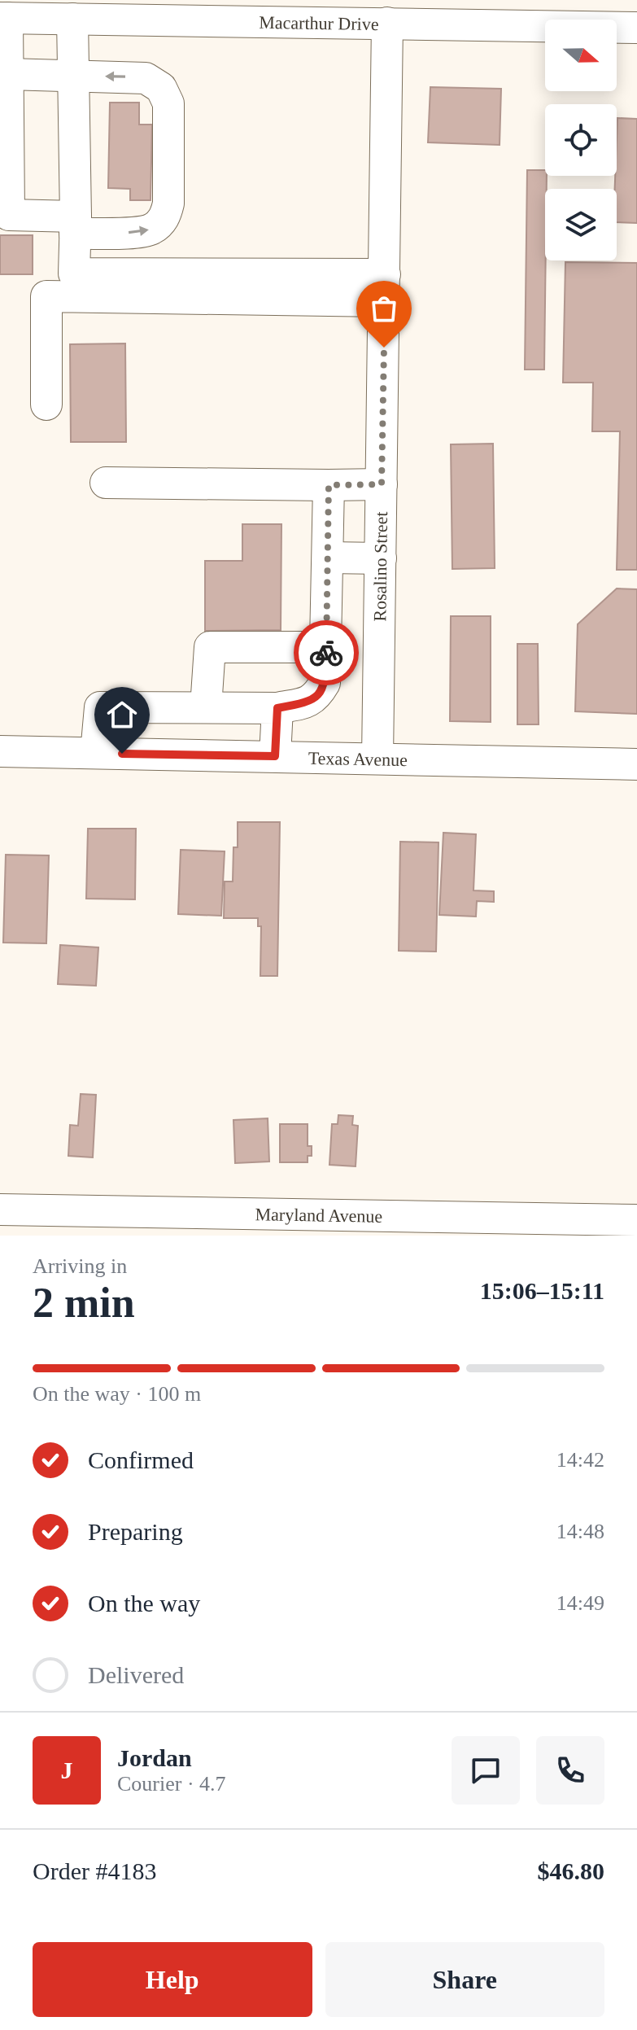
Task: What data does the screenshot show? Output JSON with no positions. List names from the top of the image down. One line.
{"streets":{"street":["Macarthur Drive","Rosalino Street","Texas Avenue","Maryland Avenue"]},"crossings":[["Macarthur Drive","Rosalino Street"],["Rosalino Street","Texas Avenue"]],"north":"right","page":{"heading":["2 min","Arriving in","15:06–15:11"],"panel":["Jordan","Courier · 4.7","Order #4183","$46.80"],"bar":"On the way · 100 m","list":[["Confirmed","14:42"],["Preparing","14:48"],["On the way","14:49"],"Delivered"],"round":"J","buttons":["Help","Share"]}}
